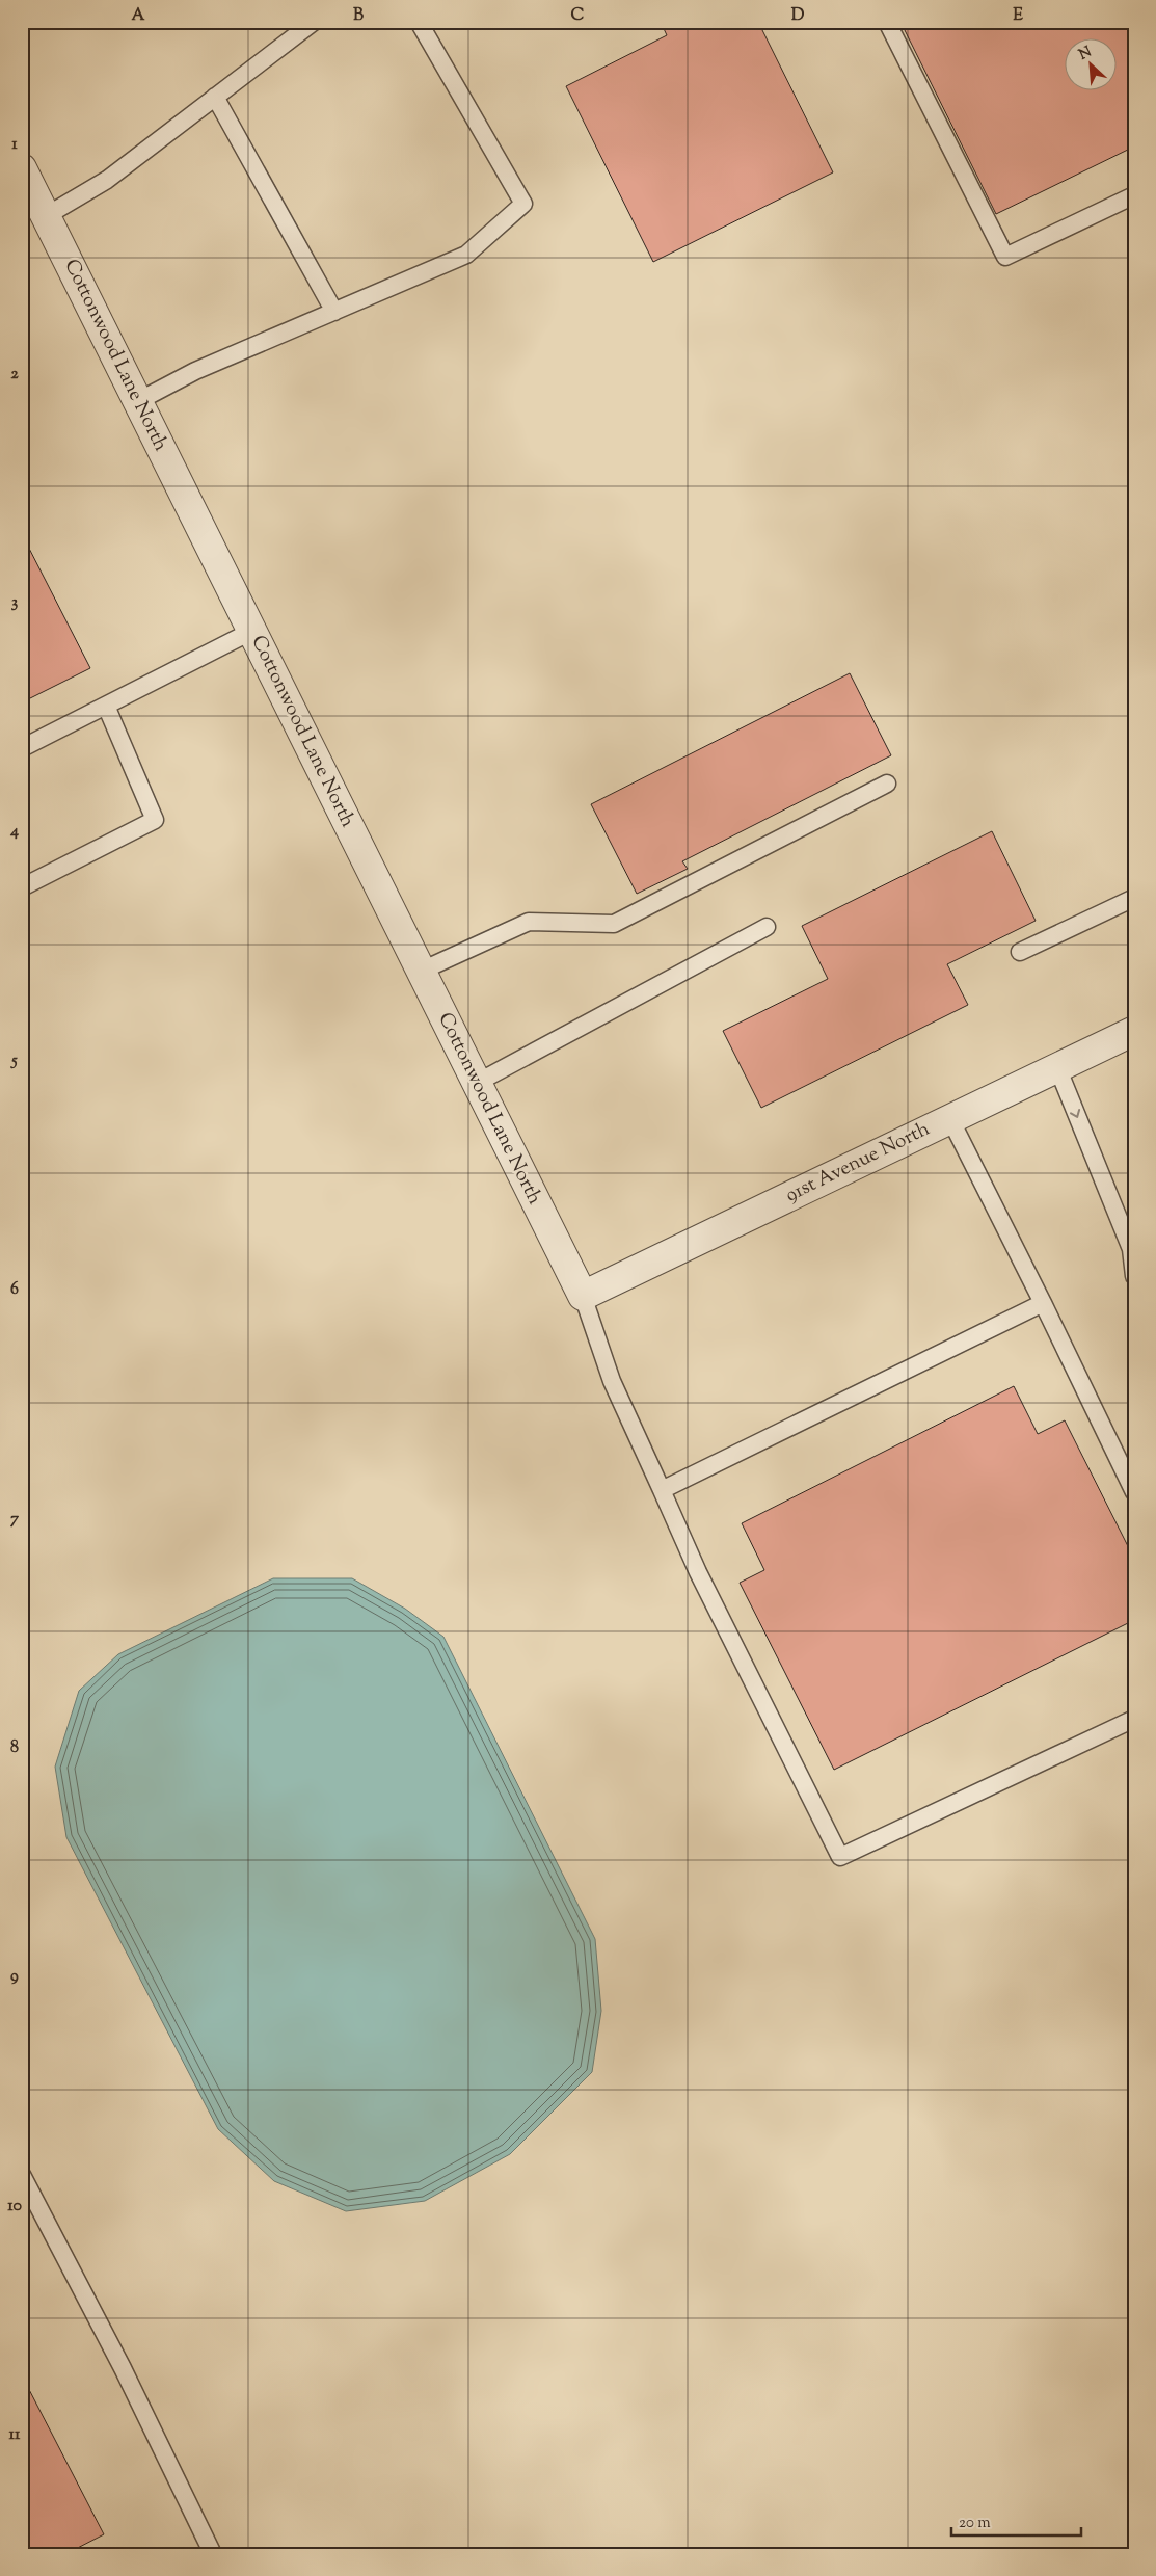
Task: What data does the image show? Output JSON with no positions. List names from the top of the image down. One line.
{"streets":{"street":["Cottonwood Lane North","91st Avenue North"]},"crossings":[["Cottonwood Lane North","91st Avenue North"]],"scale_bar":"20 m","north":"top left","grid":{"columns":["A","B","C","D","E"],"rows":["1","2","3","4","5","6","7","8","9","10","11"]}}
